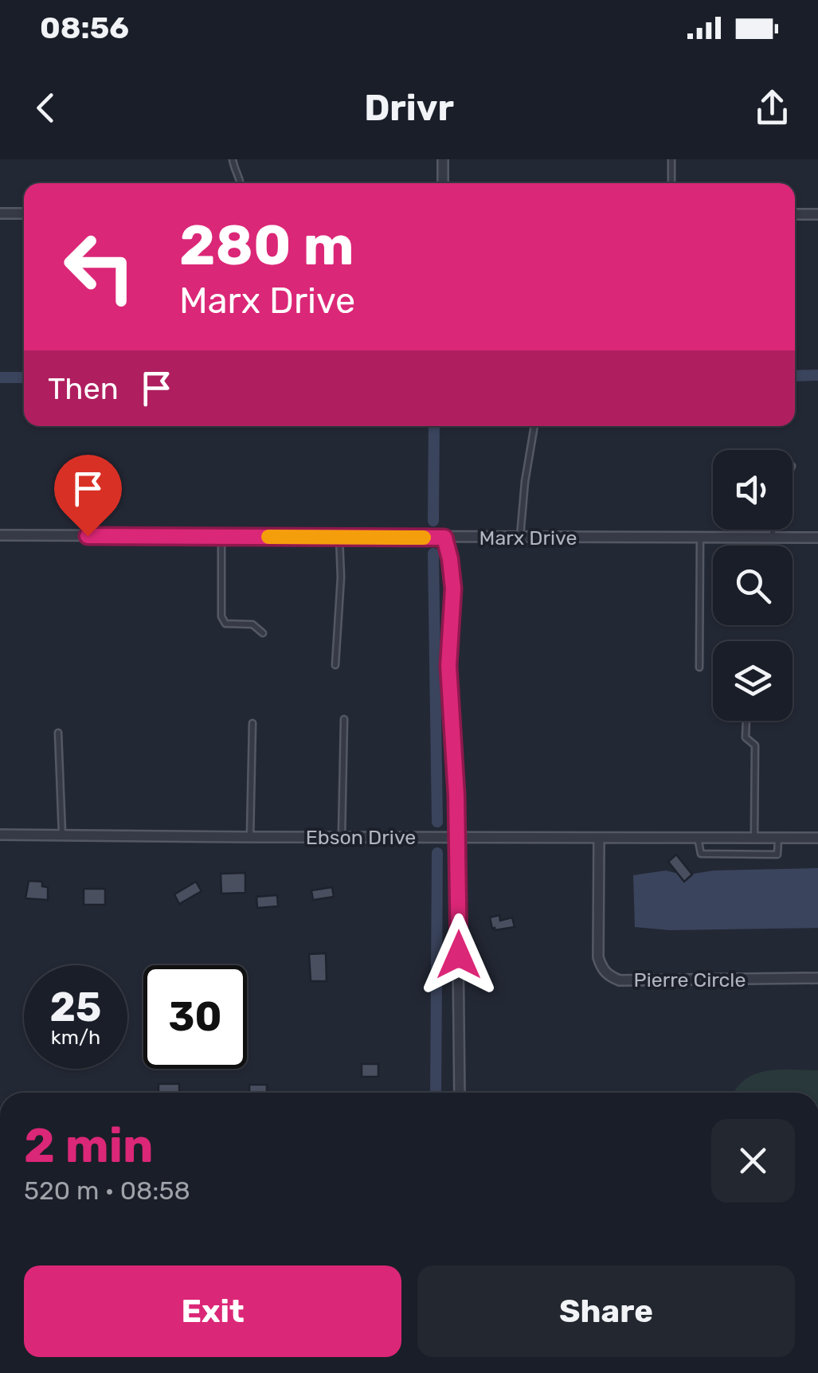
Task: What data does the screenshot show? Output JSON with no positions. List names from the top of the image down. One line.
{"streets":{"street":["Marx Drive","Ebson Drive","Pierre Circle"]},"crossings":[["Ebson Drive","Pierre Circle"]],"page":{"status":"08:56","header":"Drivr","turn":["280 m","Marx Drive"],"then":"Then","speed":"25 km/h","limit":"30","heading":["2 min","520 m · 08:58"],"buttons":["Exit","Share"]}}
